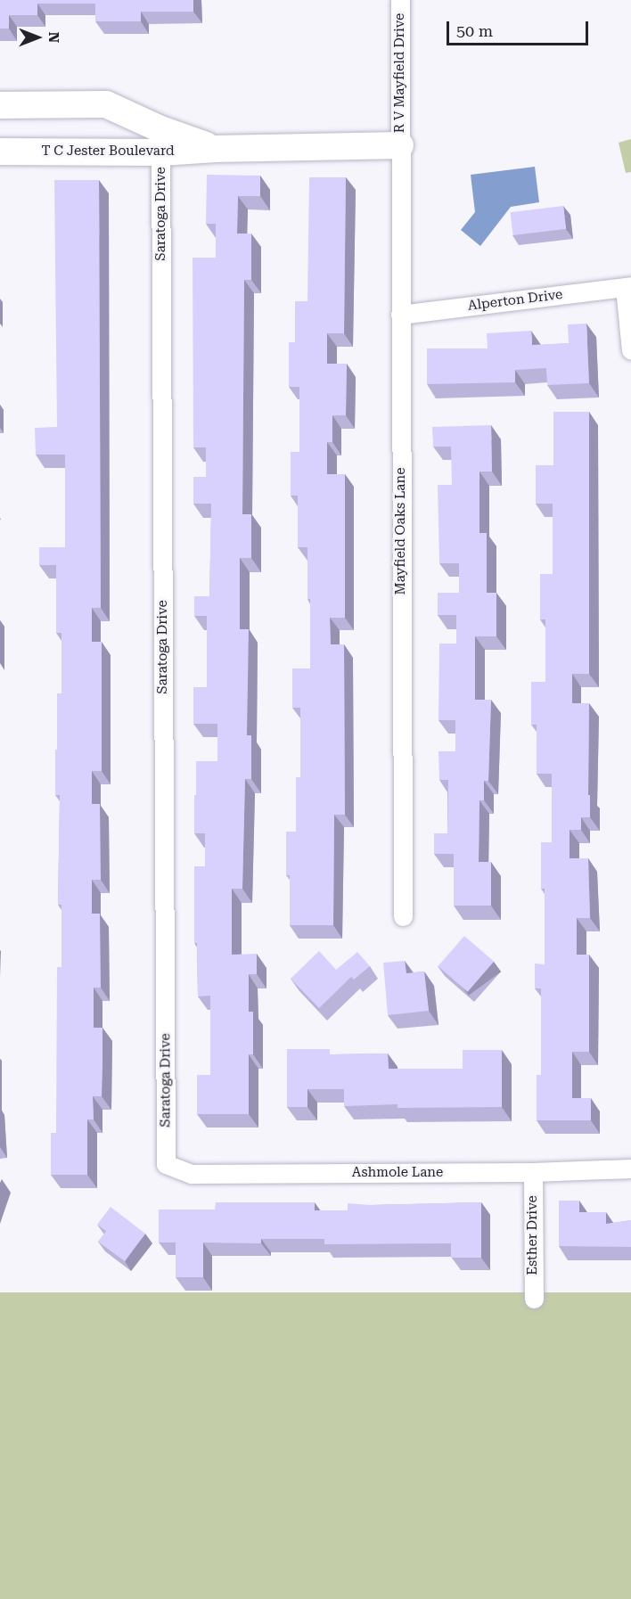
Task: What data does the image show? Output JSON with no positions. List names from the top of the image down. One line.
{"streets":{"street":["R V Mayfield Drive","T C Jester Boulevard","Saratoga Drive","Alperton Drive","Mayfield Oaks Lane","Ashmole Lane","Esther Drive"]},"crossings":[["R V Mayfield Drive","T C Jester Boulevard"],["R V Mayfield Drive","Mayfield Oaks Lane"],["T C Jester Boulevard","Saratoga Drive"],["T C Jester Boulevard","Mayfield Oaks Lane"],["Saratoga Drive","Ashmole Lane"],["Alperton Drive","Mayfield Oaks Lane"],["Ashmole Lane","Esther Drive"]],"scale_bar":"50 m","north":"right"}
